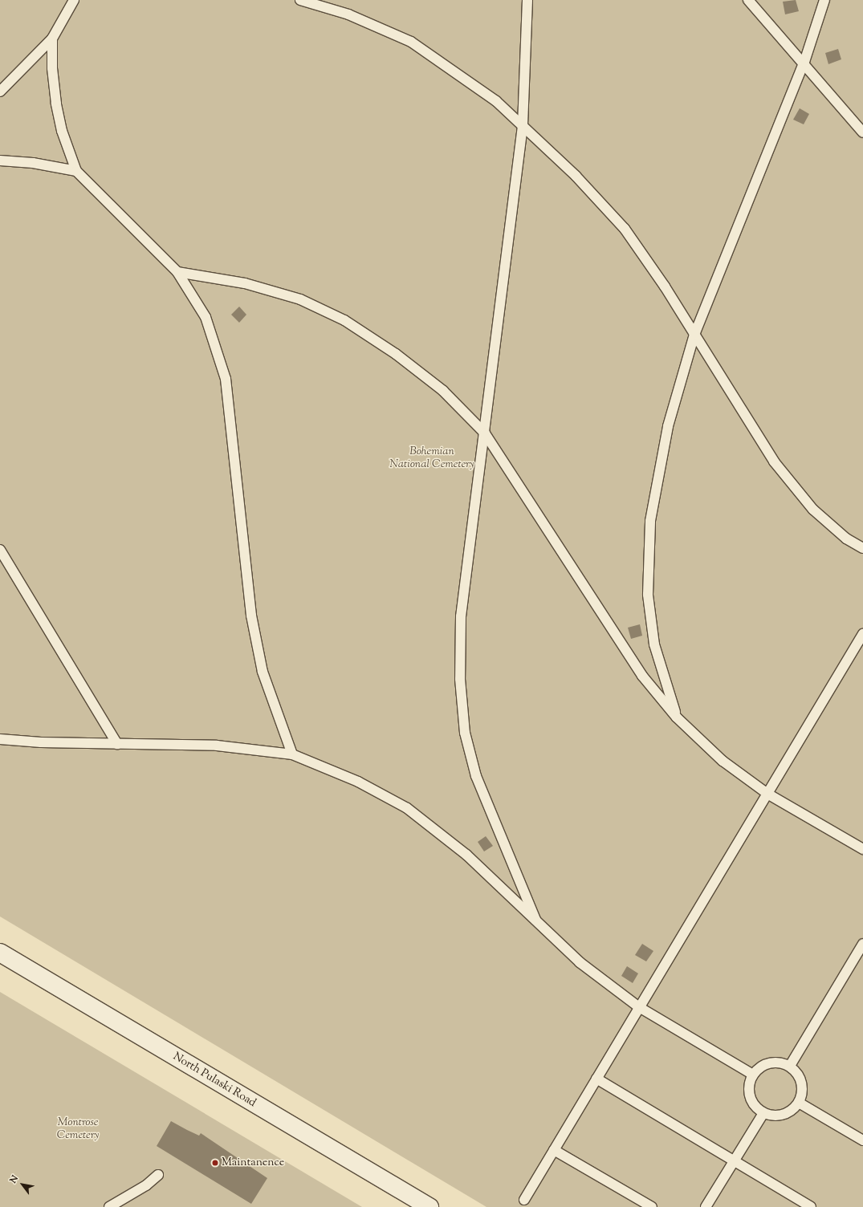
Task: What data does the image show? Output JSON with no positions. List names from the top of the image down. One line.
{"streets":{"main road":["North Pulaski Road"]},"parks":["Bohemian National Cemetery","Montrose Cemetery"],"places":["Maintanence"],"north":"top left"}
